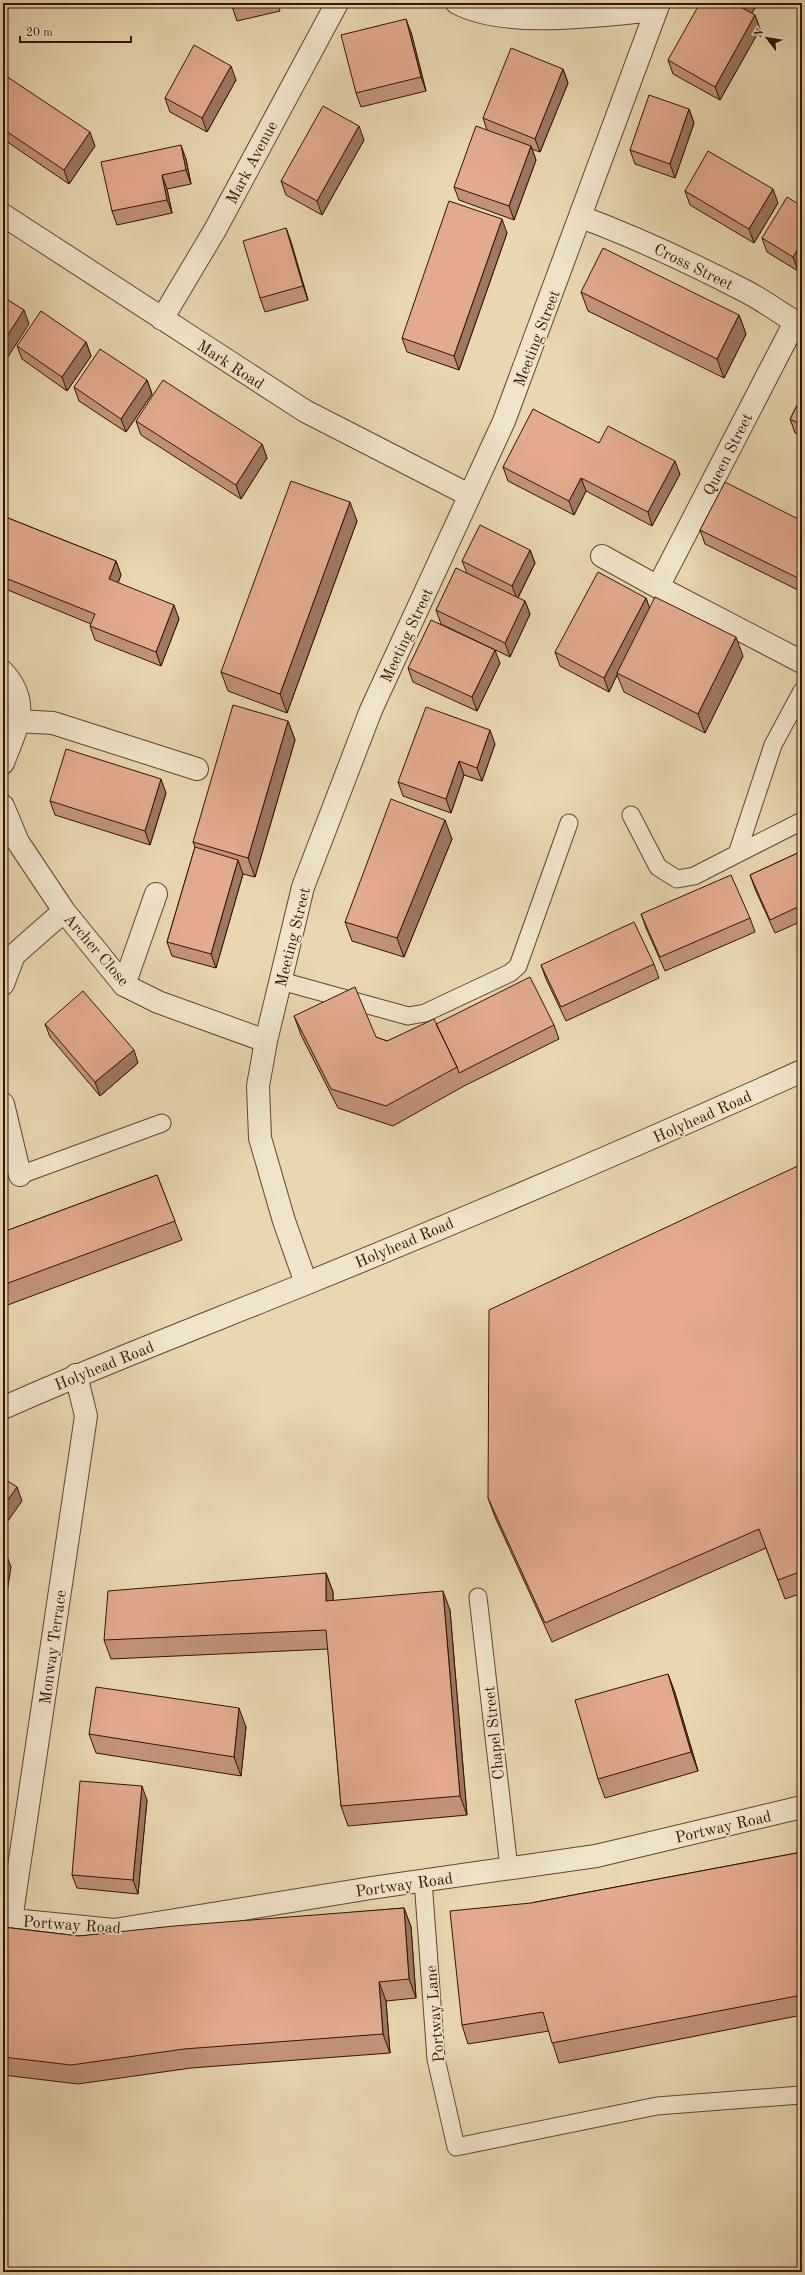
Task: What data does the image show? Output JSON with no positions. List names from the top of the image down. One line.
{"streets":{"street":["Mark Avenue","Cross Street","Meeting Street","Mark Road","Queen Street","Archer Close","Holyhead Road","Monway Terrace","Portway Road"],"lane":["Chapel Street","Portway Lane"]},"crossings":[["Mark Avenue","Mark Road"],["Cross Street","Meeting Street"],["Cross Street","Queen Street"],["Meeting Street","Mark Road"],["Meeting Street","Archer Close"],["Meeting Street","Holyhead Road"],["Holyhead Road","Monway Terrace"],["Monway Terrace","Portway Road"],["Chapel Street","Portway Road"],["Portway Road","Portway Lane"]],"scale_bar":"20 m","north":"top left"}
